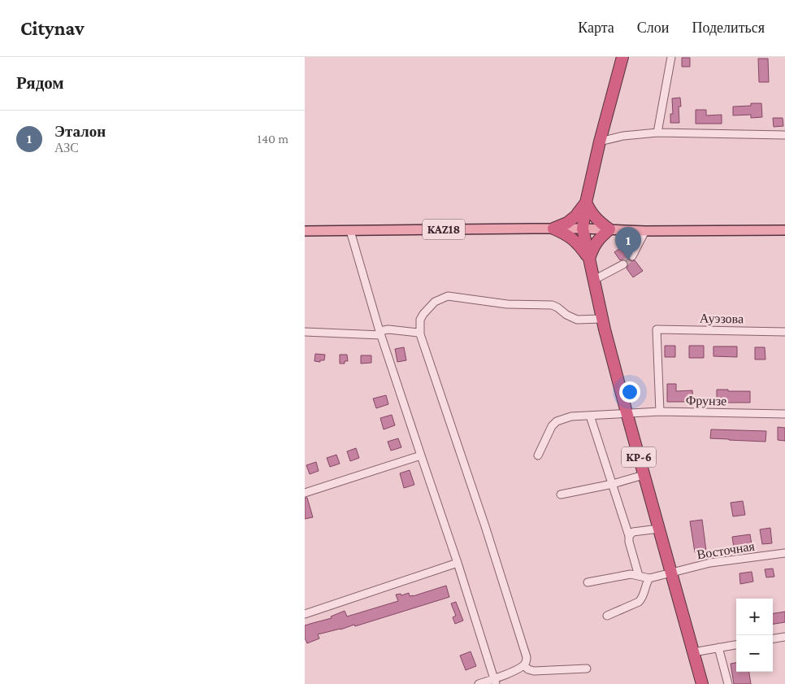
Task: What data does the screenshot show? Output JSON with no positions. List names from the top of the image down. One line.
{"streets":{"highway":["KP-6"],"main road":["KAZ18"],"street":["Ауэзова","Фрунзе","Восточная"]},"crossings":[["KAZ18","KP-6"],["Ауэзова","Фрунзе"],["Фрунзе","KP-6"],["KP-6","Восточная"]],"page":{"header":"Citynav","nav":["Карта","Слои","Поделиться"],"heading":"Рядом","list":[{"mark":"1","name":"Эталон","note":"АЗС","value":"140 m"}],"pins":"1","map_buttons":["+","−"]}}
